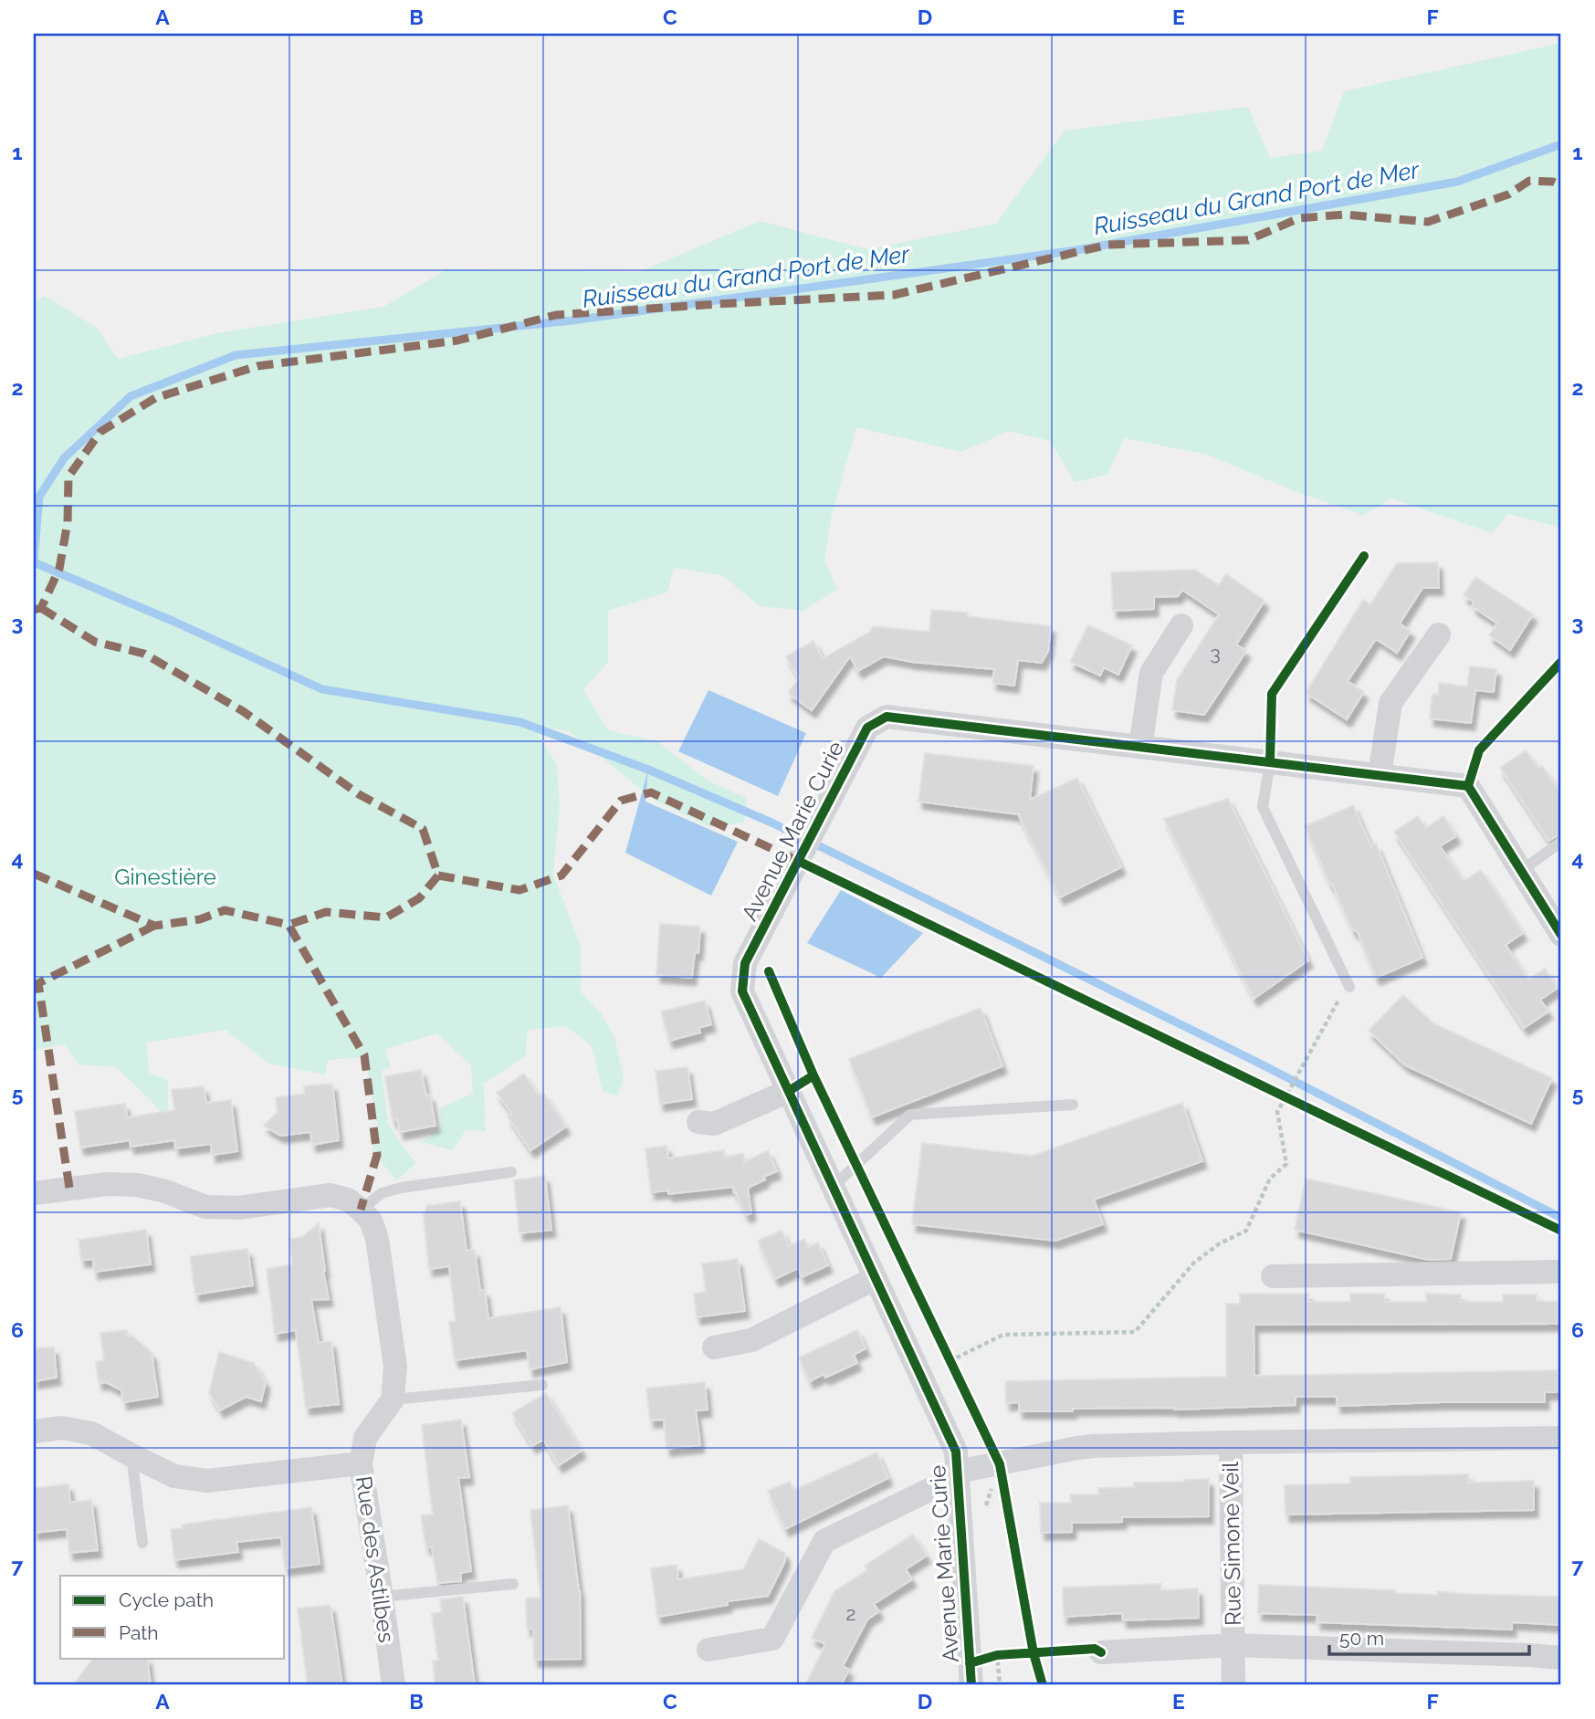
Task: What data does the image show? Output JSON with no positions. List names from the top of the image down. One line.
{"streets":{"street":["Avenue Marie Curie","Rue Simone Veil","Rue des Astilbes"]},"crossings":[["Avenue Marie Curie","Rue Simone Veil"]],"water":["Ruisseau du Grand Port de Mer"],"parks":["Ginestière"],"house_numbers":["3","2"],"legend":["Cycle path","Path"],"scale_bar":"50 m","grid":{"columns":["A","B","C","D","E","F"],"rows":["1","2","3","4","5","6","7"]}}
